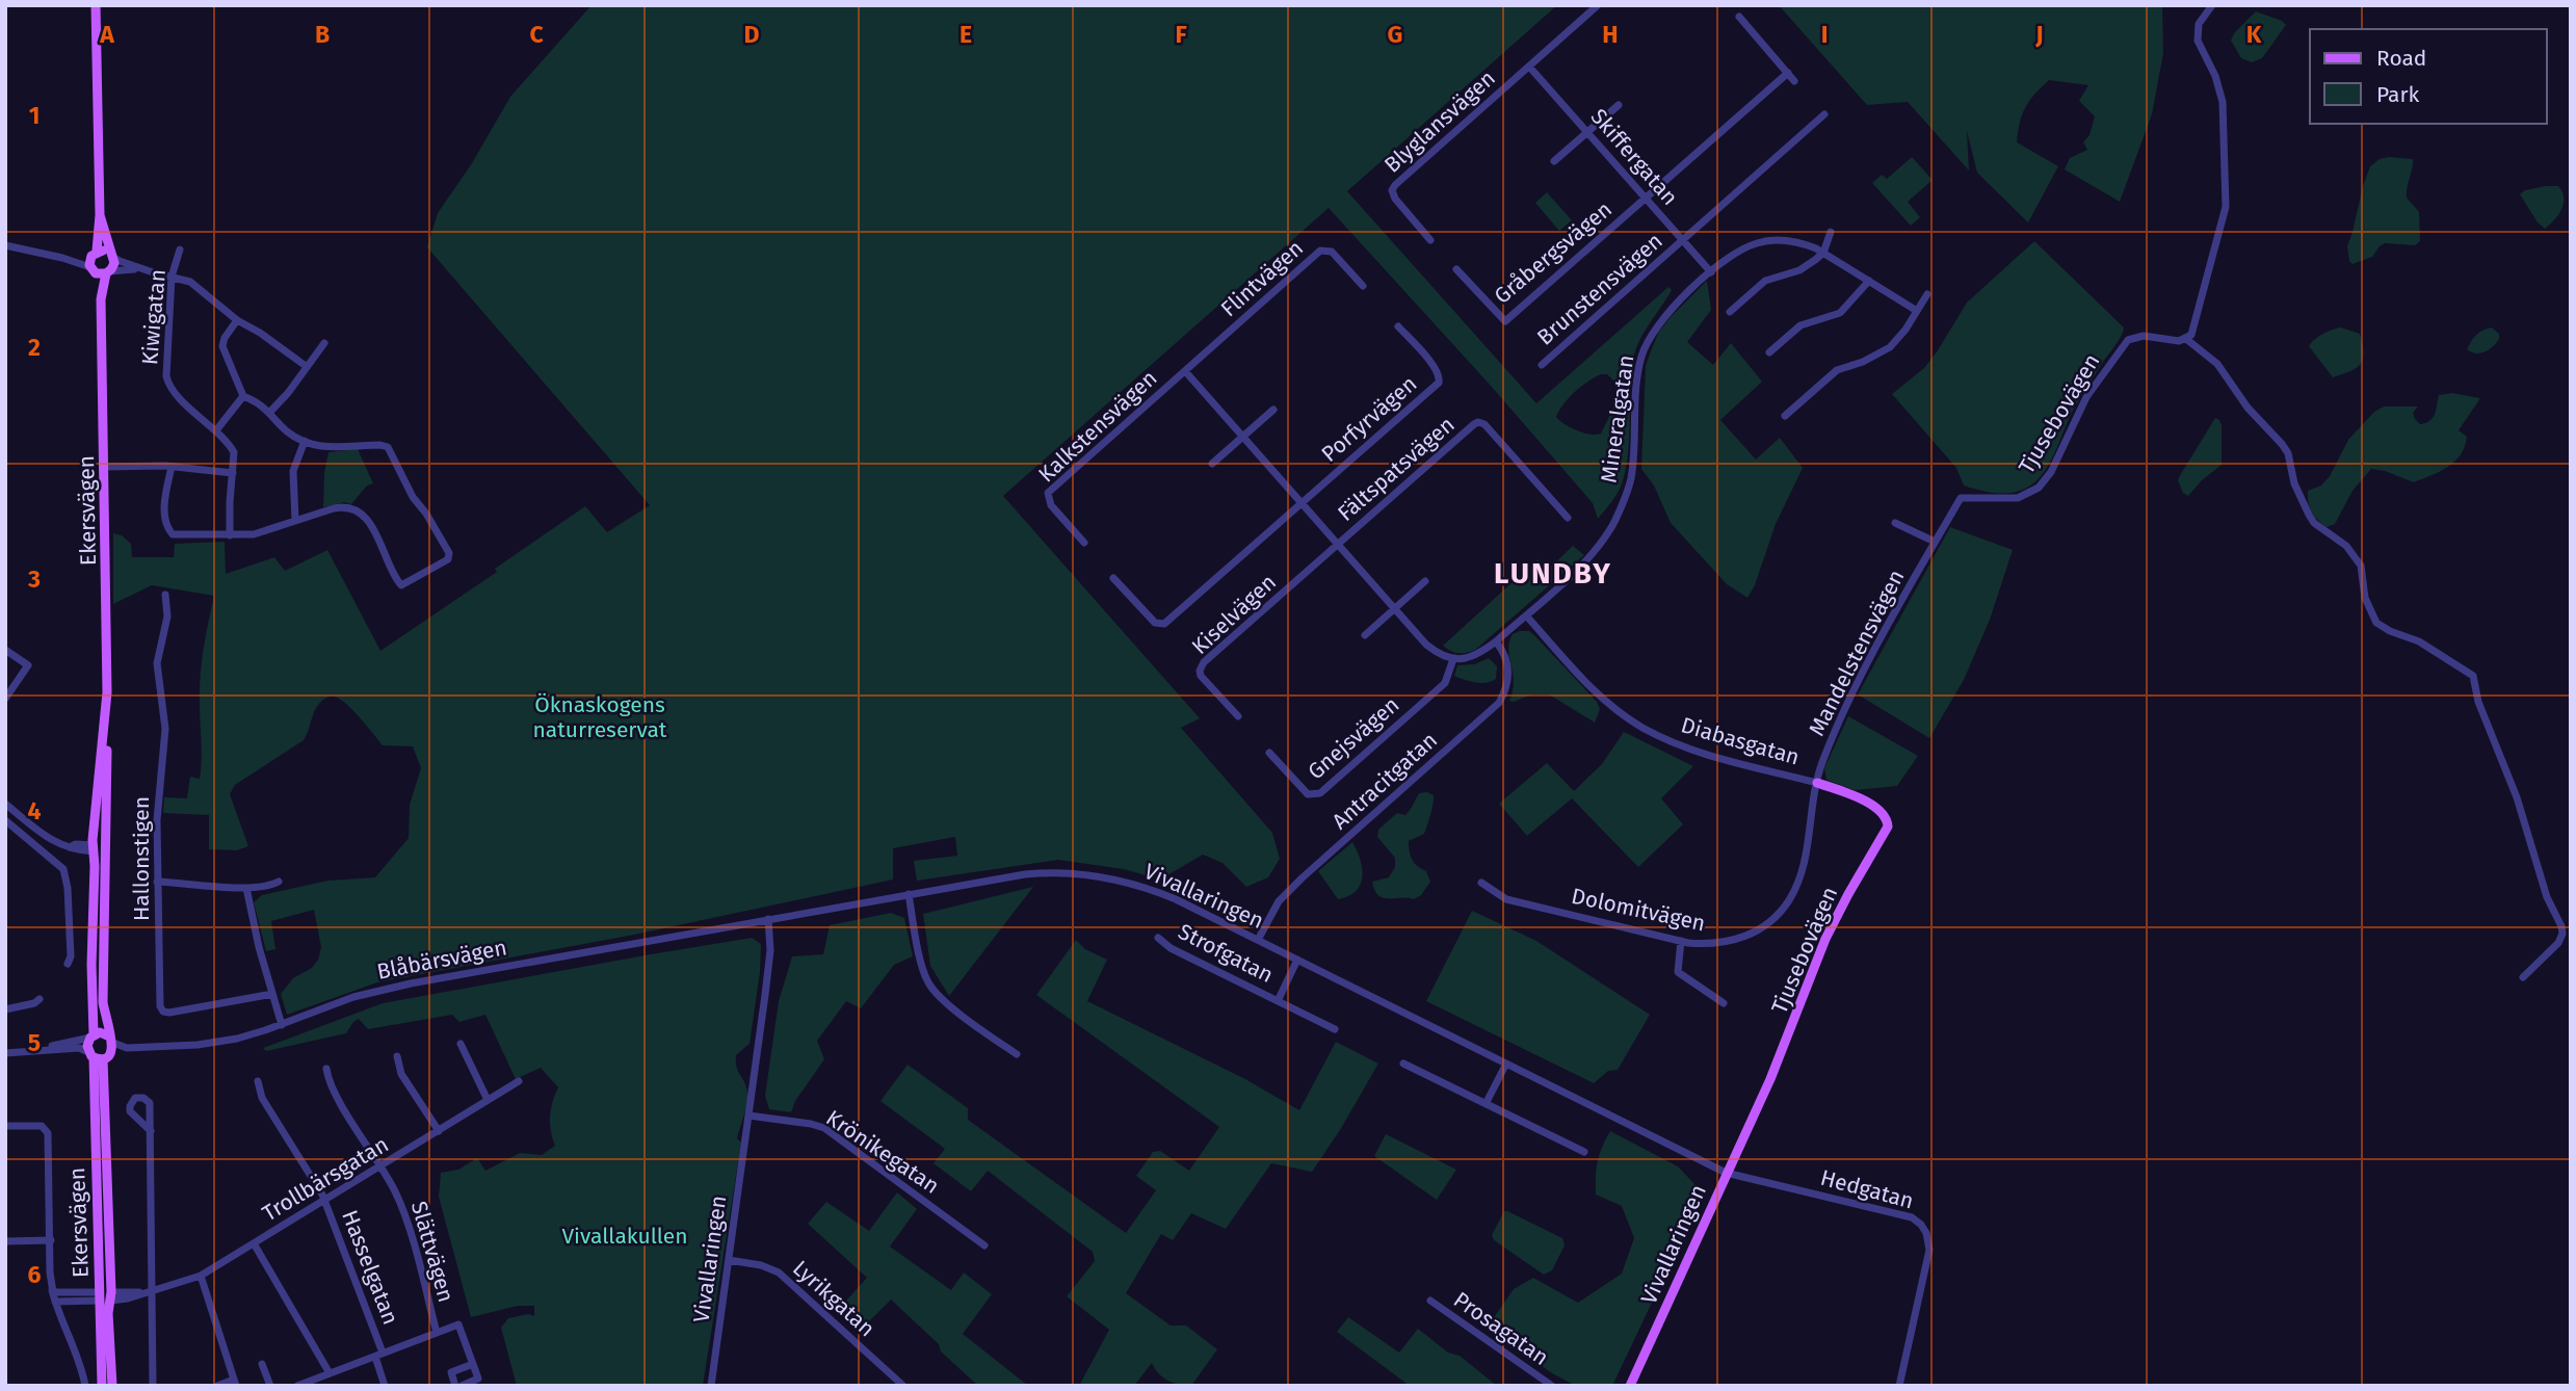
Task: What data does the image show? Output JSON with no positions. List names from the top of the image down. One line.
{"streets":{"main road":["Tjusebovägen","Ekersvägen","Vivallaringen"],"street":["Blyglansvägen","Skiffergatan","Gråbergsvägen","Flintvägen","Brunstensvägen","Kiwigatan","Porfyrvägen","Mineralgatan","Kalkstensvägen","Fältspatsvägen","Kiselvägen","Mandelstensvägen","Gnejsvägen","Diabasgatan","Antracitgatan","Hallonstigen","Dolomitvägen","Strofgatan","Blåbärsvägen","Krönikegatan","Trollbärsgatan","Hedgatan","Slättvägen","Hasselgatan","Lyrikgatan","Prosagatan"]},"crossings":[["Blyglansvägen","Skiffergatan"],["Skiffergatan","Gråbergsvägen"],["Skiffergatan","Brunstensvägen"],["Skiffergatan","Mineralgatan"],["Flintvägen","Kalkstensvägen"],["Tjusebovägen","Mandelstensvägen"],["Tjusebovägen","Diabasgatan"],["Tjusebovägen","Vivallaringen"],["Tjusebovägen","Dolomitvägen"],["Tjusebovägen","Hedgatan"],["Mineralgatan","Gnejsvägen"],["Mineralgatan","Diabasgatan"],["Mineralgatan","Antracitgatan"],["Fältspatsvägen","Kiselvägen"],["Ekersvägen","Blåbärsvägen"],["Ekersvägen","Trollbärsgatan"],["Mandelstensvägen","Diabasgatan"],["Mandelstensvägen","Dolomitvägen"],["Diabasgatan","Dolomitvägen"],["Antracitgatan","Vivallaringen"],["Vivallaringen","Strofgatan"],["Vivallaringen","Blåbärsvägen"],["Vivallaringen","Krönikegatan"],["Vivallaringen","Hedgatan"],["Vivallaringen","Lyrikgatan"],["Trollbärsgatan","Slättvägen"],["Trollbärsgatan","Hasselgatan"],["Slättvägen","Hasselgatan"]],"districts":["LUNDBY"],"parks":["Öknaskogens naturreservat","Vivallakullen"],"legend":["Road","Park"],"grid":{"columns":["A","B","C","D","E","F","G","H","I","J","K"],"rows":["1","2","3","4","5","6"]}}
